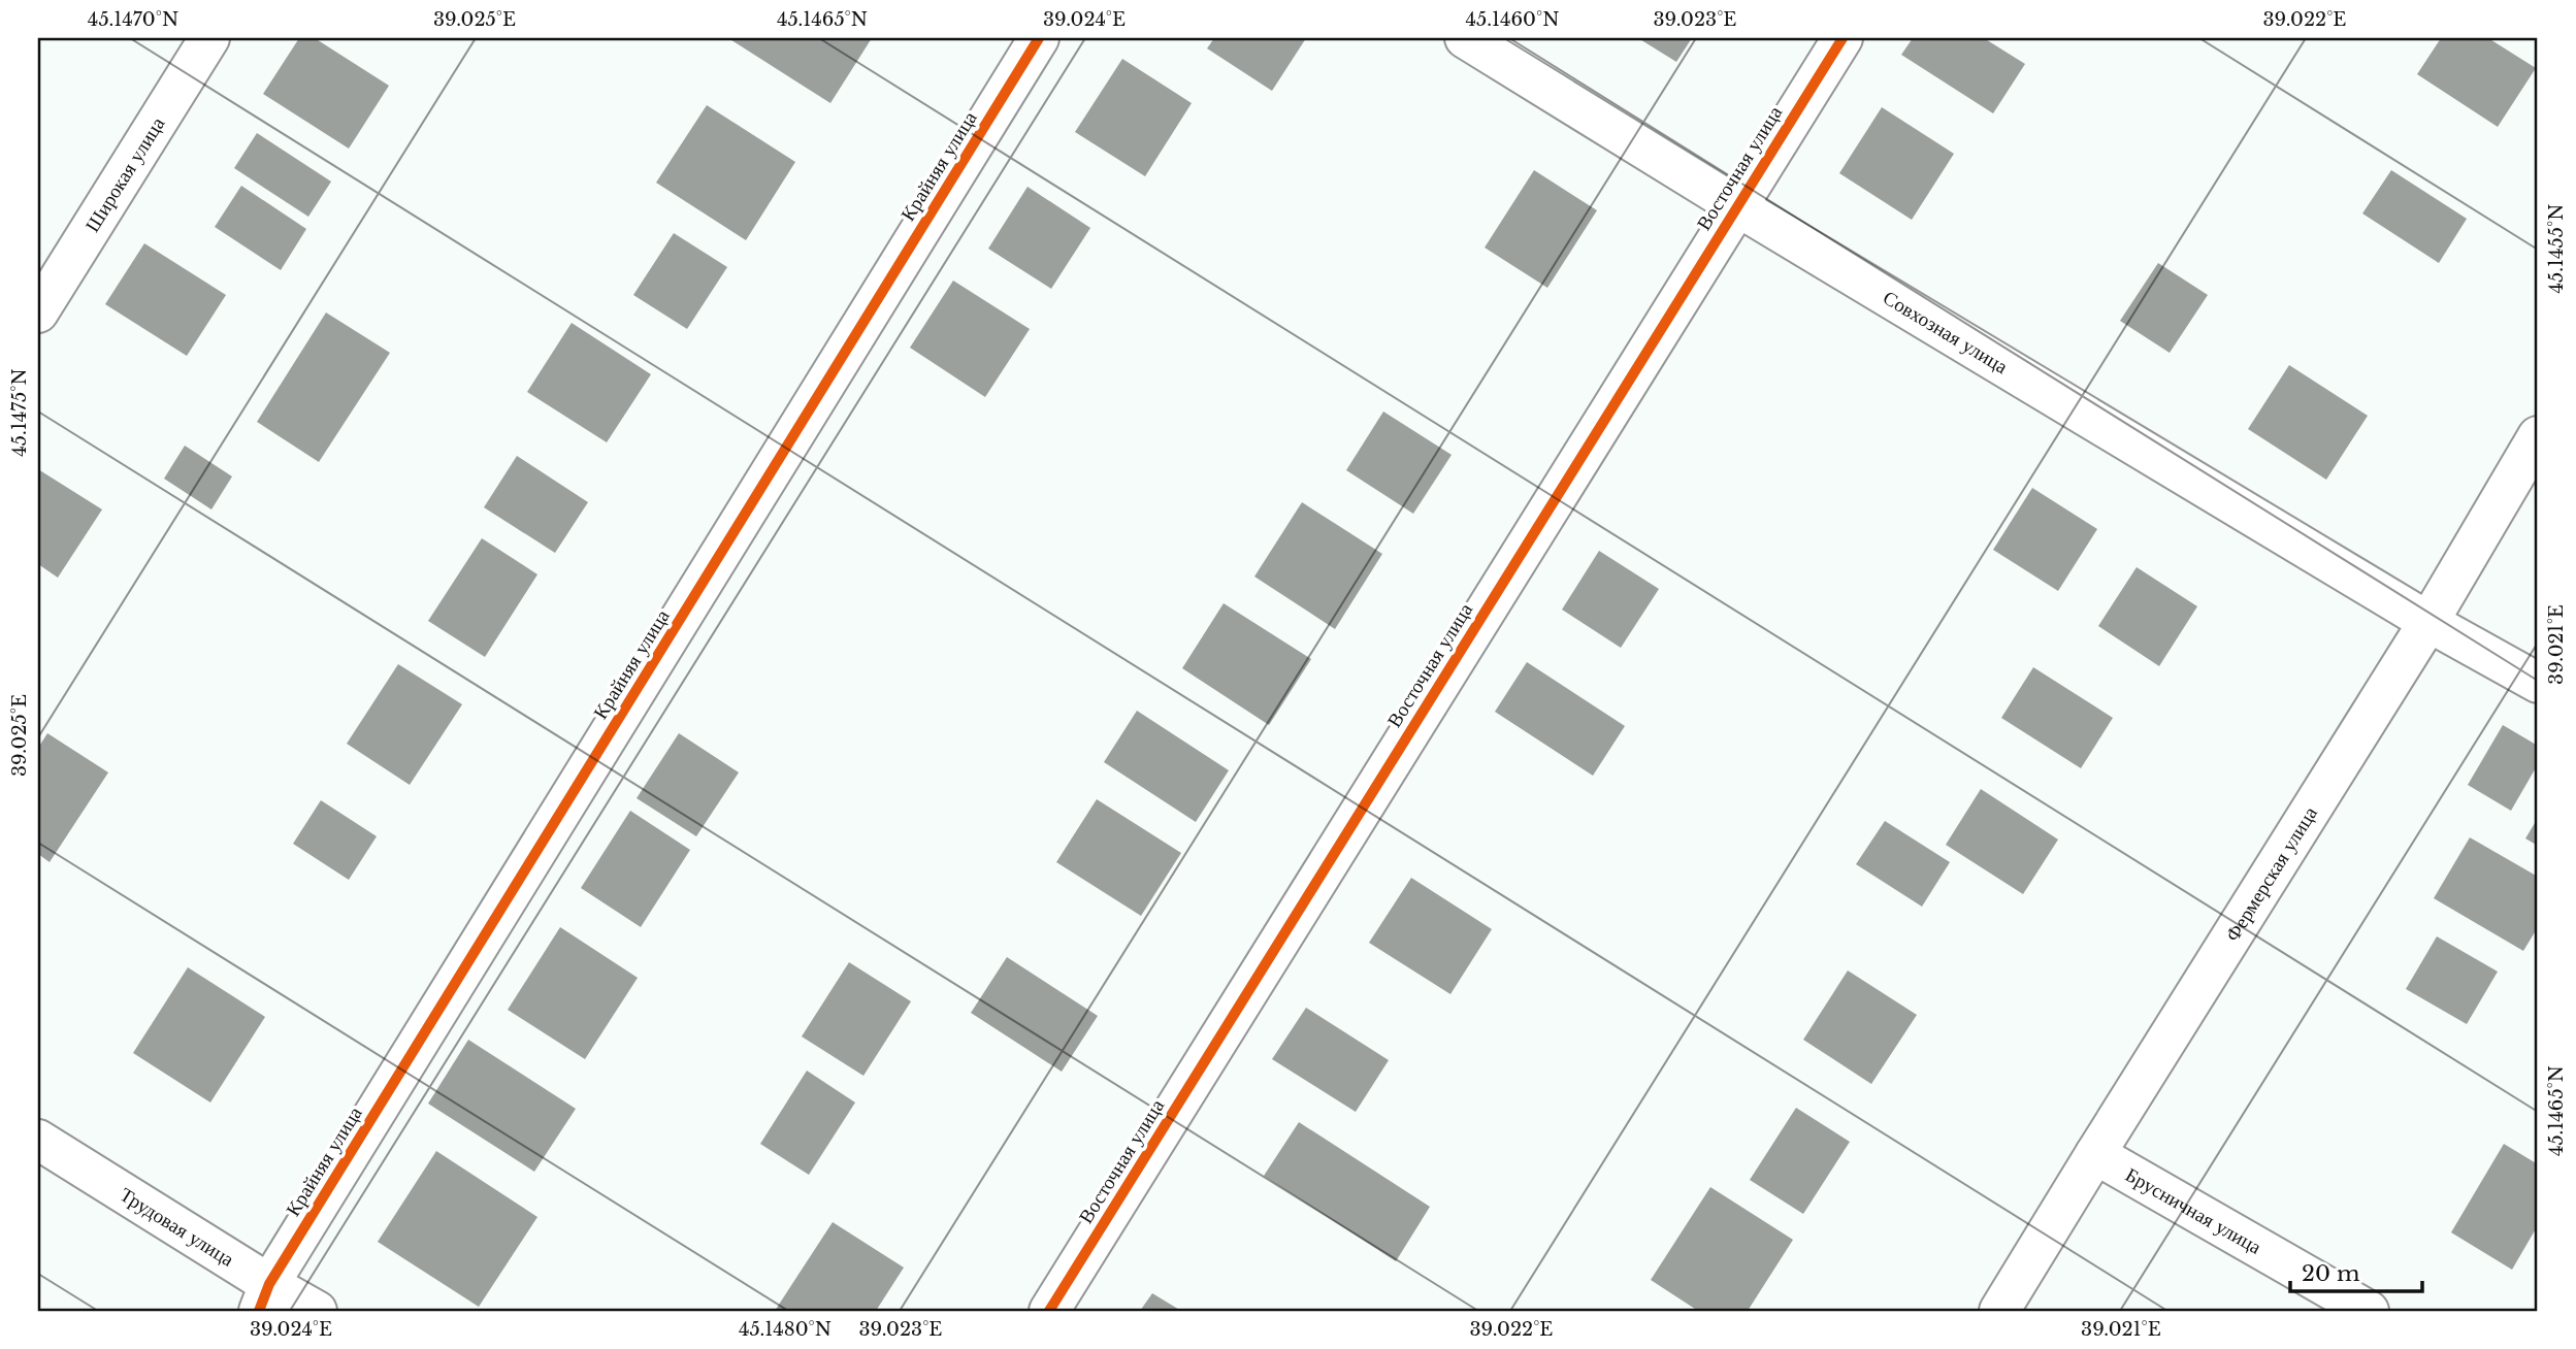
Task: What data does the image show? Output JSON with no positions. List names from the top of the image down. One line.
{"streets":{"street":["Крайняя улица","Восточная улица","Широкая улица","Совхозная улица","Фермерская улица","Брусничная улица","Трудовая улица"]},"crossings":[["Крайняя улица","Трудовая улица"],["Восточная улица","Совхозная улица"],["Совхозная улица","Фермерская улица"],["Фермерская улица","Брусничная улица"]],"scale_bar":"20 m","coordinates":["45.1470°N","39.025°E","45.1465°N","39.024°E","45.1460°N","39.023°E","39.022°E","45.1455°N","45.1475°N","39.021°E","45.1480°N"]}
